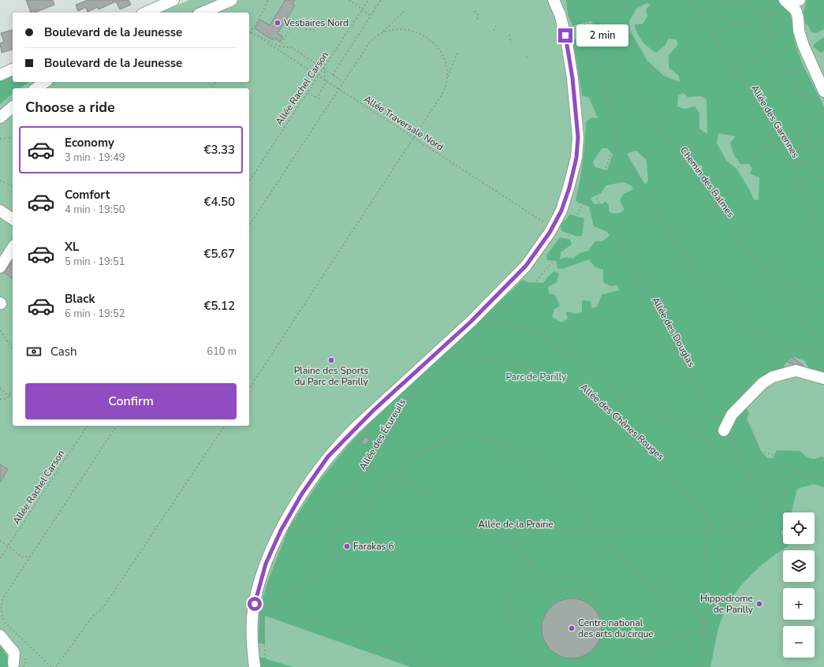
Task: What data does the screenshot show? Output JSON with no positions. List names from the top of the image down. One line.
{"streets":{"path":["Allée Rachel Carson","Allée des Garennes","Allée Traversale Nord","Chemin des Balmes","Allée des Douglas","Allée des Chênes Rouges","Allée des Écureuils","Allée de la Prairie"]},"crossings":[["Allée Rachel Carson","Allée Traversale Nord"],["Allée des Chênes Rouges","Allée des Écureuils"],["Allée des Chênes Rouges","Allée de la Prairie"],["Allée des Écureuils","Allée de la Prairie"]],"parks":["Parc de Parilly"],"places":["Vestiaires Nord","Plaine des Sports du Parc de Parilly","Farakas 6","Hippodrome de Parilly","Centre national des arts du cirque"],"page":{"banner":["Boulevard de la Jeunesse","Boulevard de la Jeunesse"],"bubble":"2 min","heading":"Choose a ride","list":[{"name":"Economy","note":"3 min · 19:49","value":"€3.33"},{"name":"Comfort","note":"4 min · 19:50","value":"€4.50"},{"name":"XL","note":"5 min · 19:51","value":"€5.67"},{"name":"Black","note":"6 min · 19:52","value":"€5.12"}],"pay":["Cash","610 m"],"buttons":"Confirm","map_buttons":["+","−"]}}
